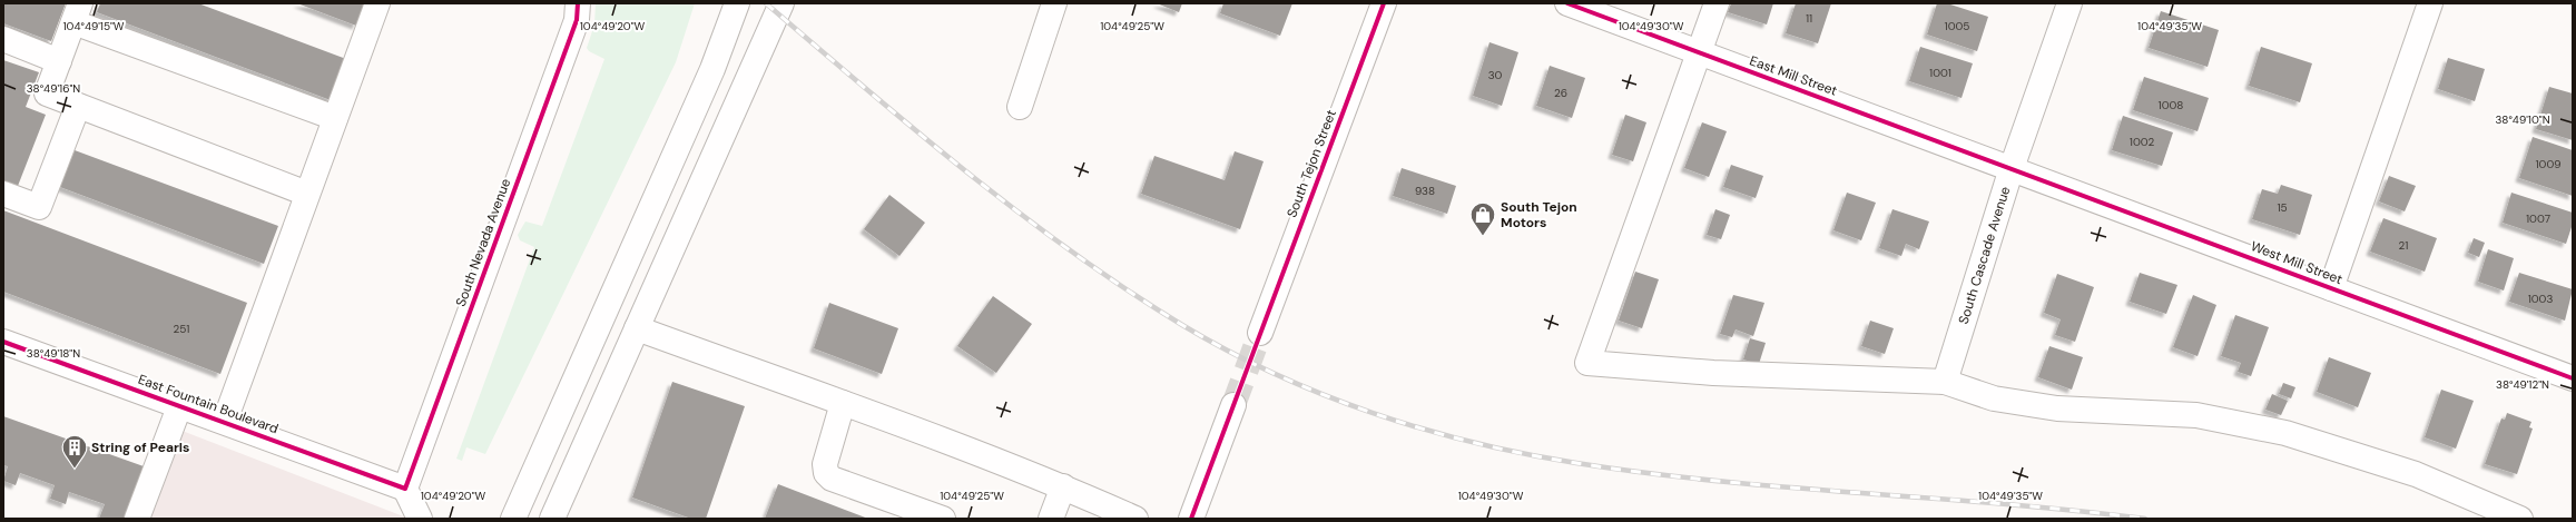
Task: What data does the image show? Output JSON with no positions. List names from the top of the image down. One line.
{"streets":{"street":["East Mill Street","South Tejon Street","South Nevada Avenue","South Cascade Avenue","West Mill Street","East Fountain Boulevard"]},"crossings":[["East Mill Street","South Cascade Avenue"],["East Mill Street","West Mill Street"],["South Nevada Avenue","East Fountain Boulevard"],["South Cascade Avenue","West Mill Street"]],"places":{"shop":["South Tejon Motors"],"building":["String of Pearls"]},"house_numbers":["11","1005","1001","30","26","1008","1002","1009","938","15","1007","21","1003","251"],"coordinates":["104°49'15\"W","104°49'20\"W","104°49'25\"W","104°49'30\"W","104°49'35\"W","38°49'16\"N","38°49'10\"N","38°49'18\"N","38°49'12\"N"]}
